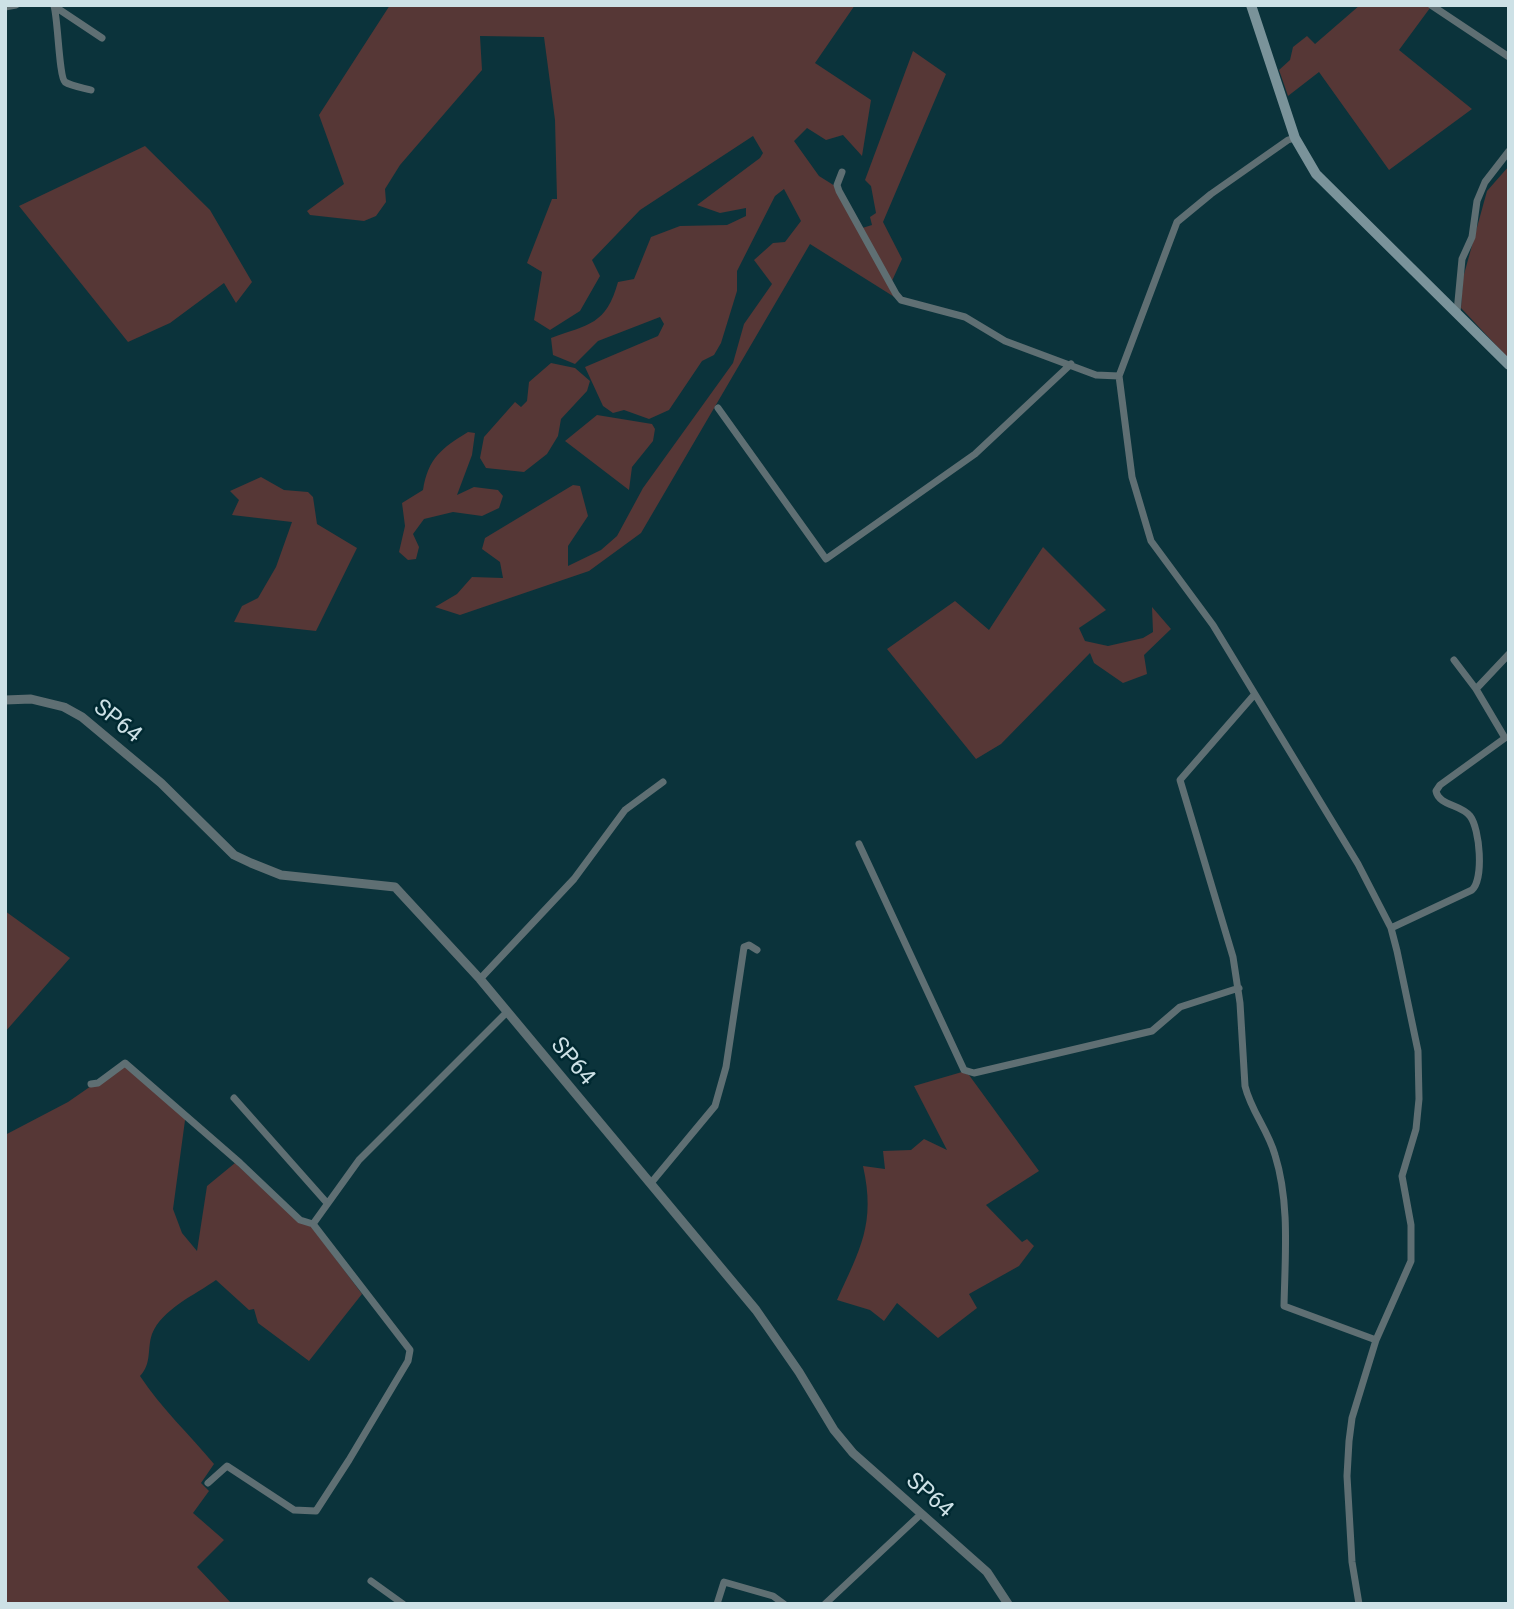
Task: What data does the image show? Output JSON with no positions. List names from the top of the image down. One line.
{"streets":{"street":["SP64"]}}
